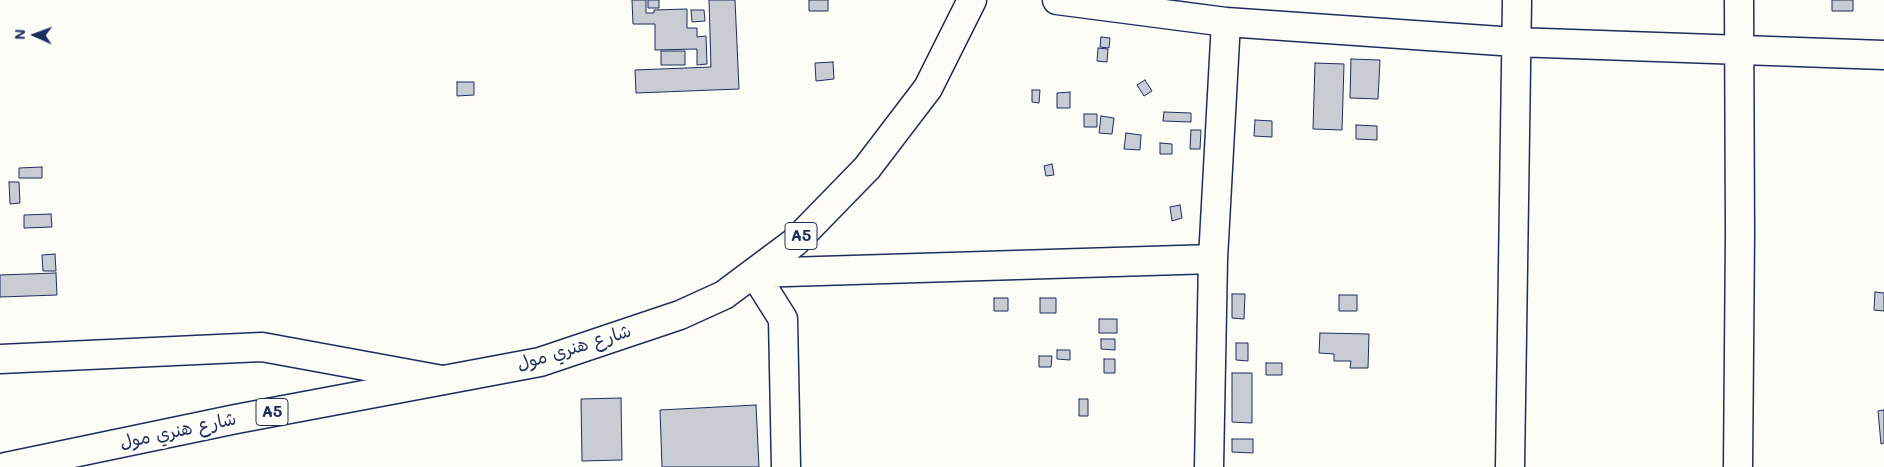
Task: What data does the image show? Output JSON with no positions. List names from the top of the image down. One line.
{"streets":{"main road":["A5","شارع هنري مول"]},"north":"left"}
